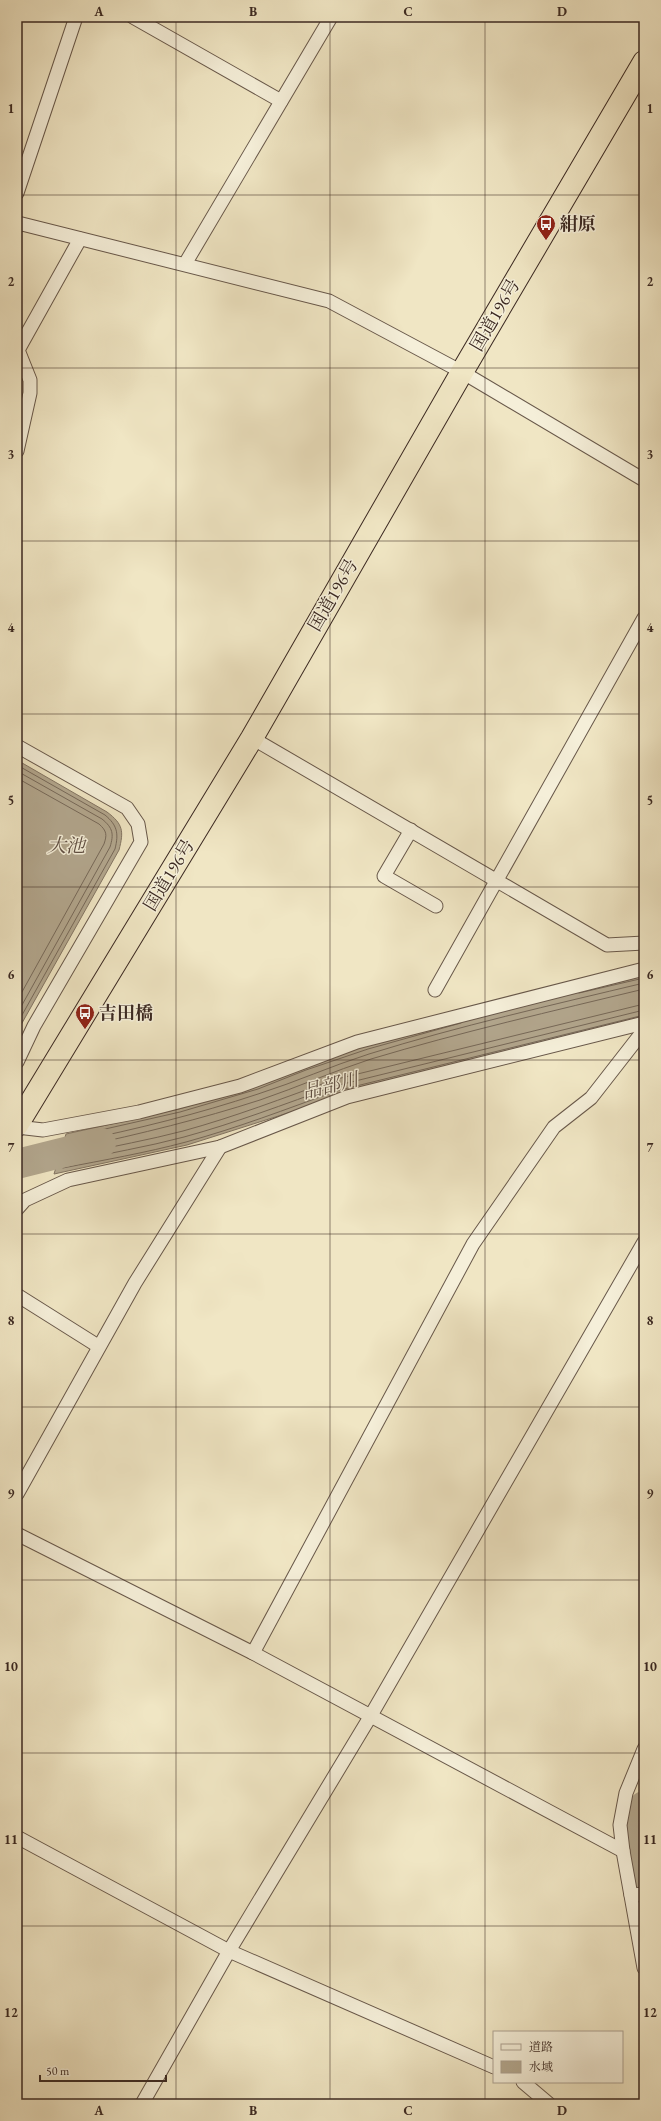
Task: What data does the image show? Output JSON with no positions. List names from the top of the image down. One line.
{"streets":{"highway":["国道196号"]},"water":["大池","品部川"],"places":{"bus stop":["紺原","吉田橋"]},"legend":["道路","水域"],"scale_bar":"50 m","grid":{"columns":["A","B","C","D"],"rows":["1","2","3","4","5","6","7","8","9","10","11","12"]}}
